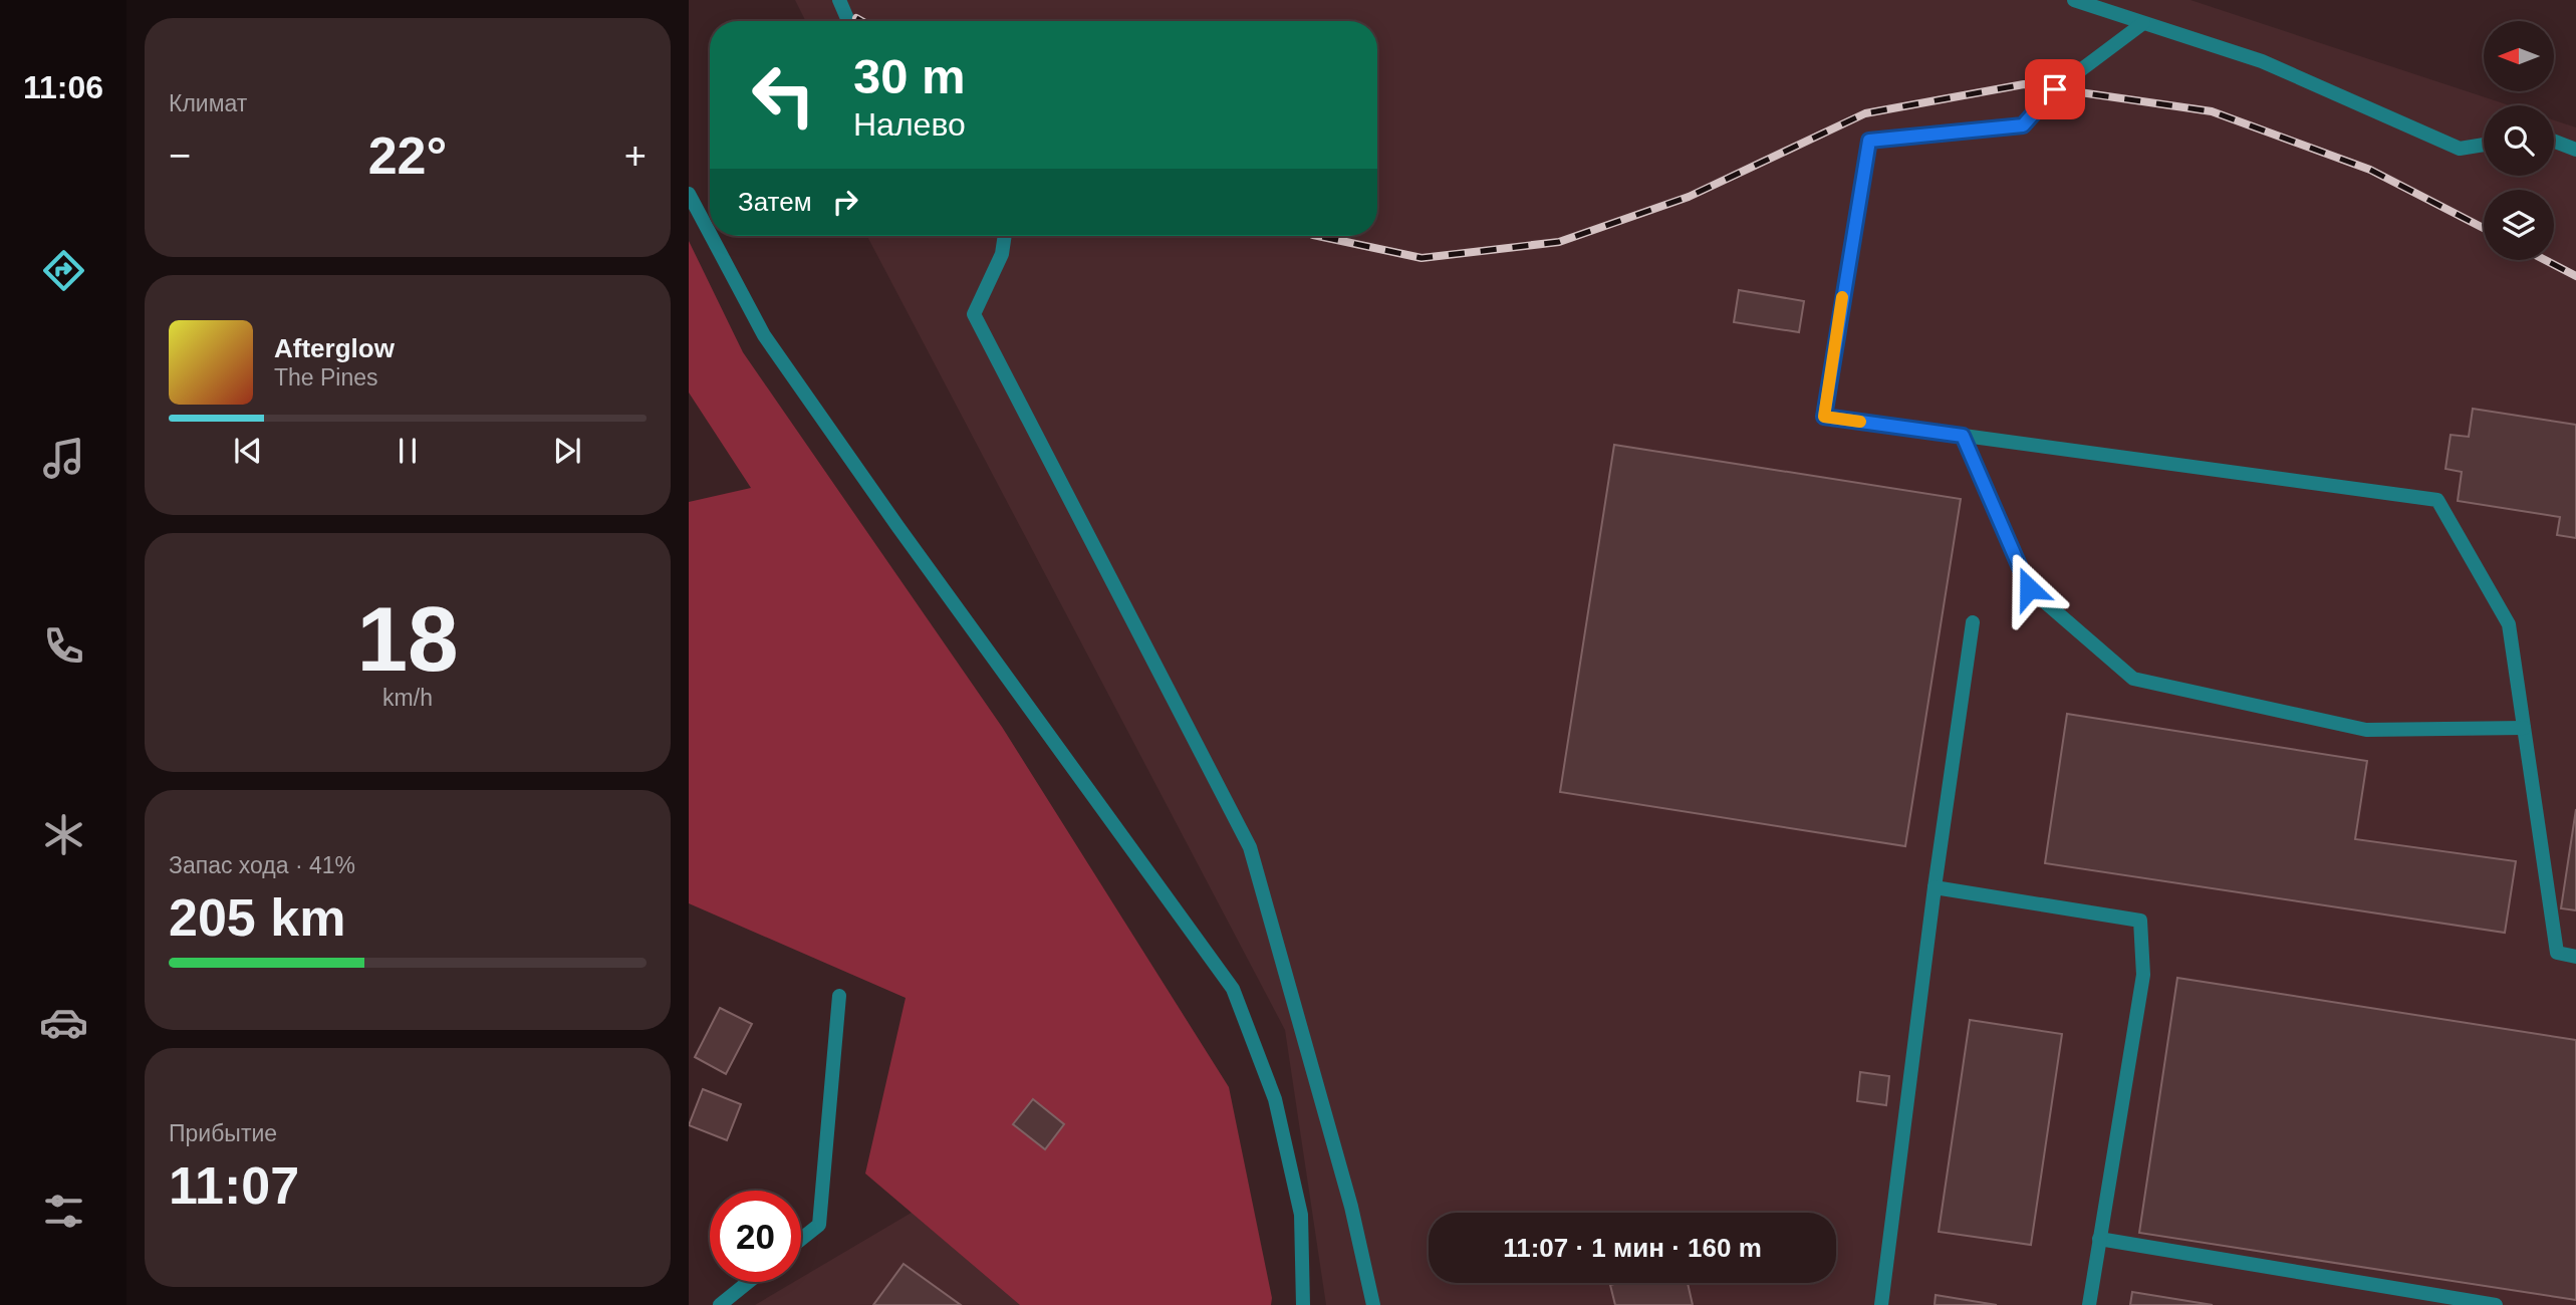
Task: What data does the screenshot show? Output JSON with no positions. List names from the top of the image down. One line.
{"north":"left","page":{"tabs":"11:06","tile":["Климат",["18","km/h"],["Запас хода · 41%","205 km"],["Прибытие","11:07"]],"turn":["30 m","Налево"],"heat":["−","22°","+"],"then":"Затем","song":["Afterglow","The Pines"],"limit":"20","trip":"11:07 · 1 мин · 160 m"}}
